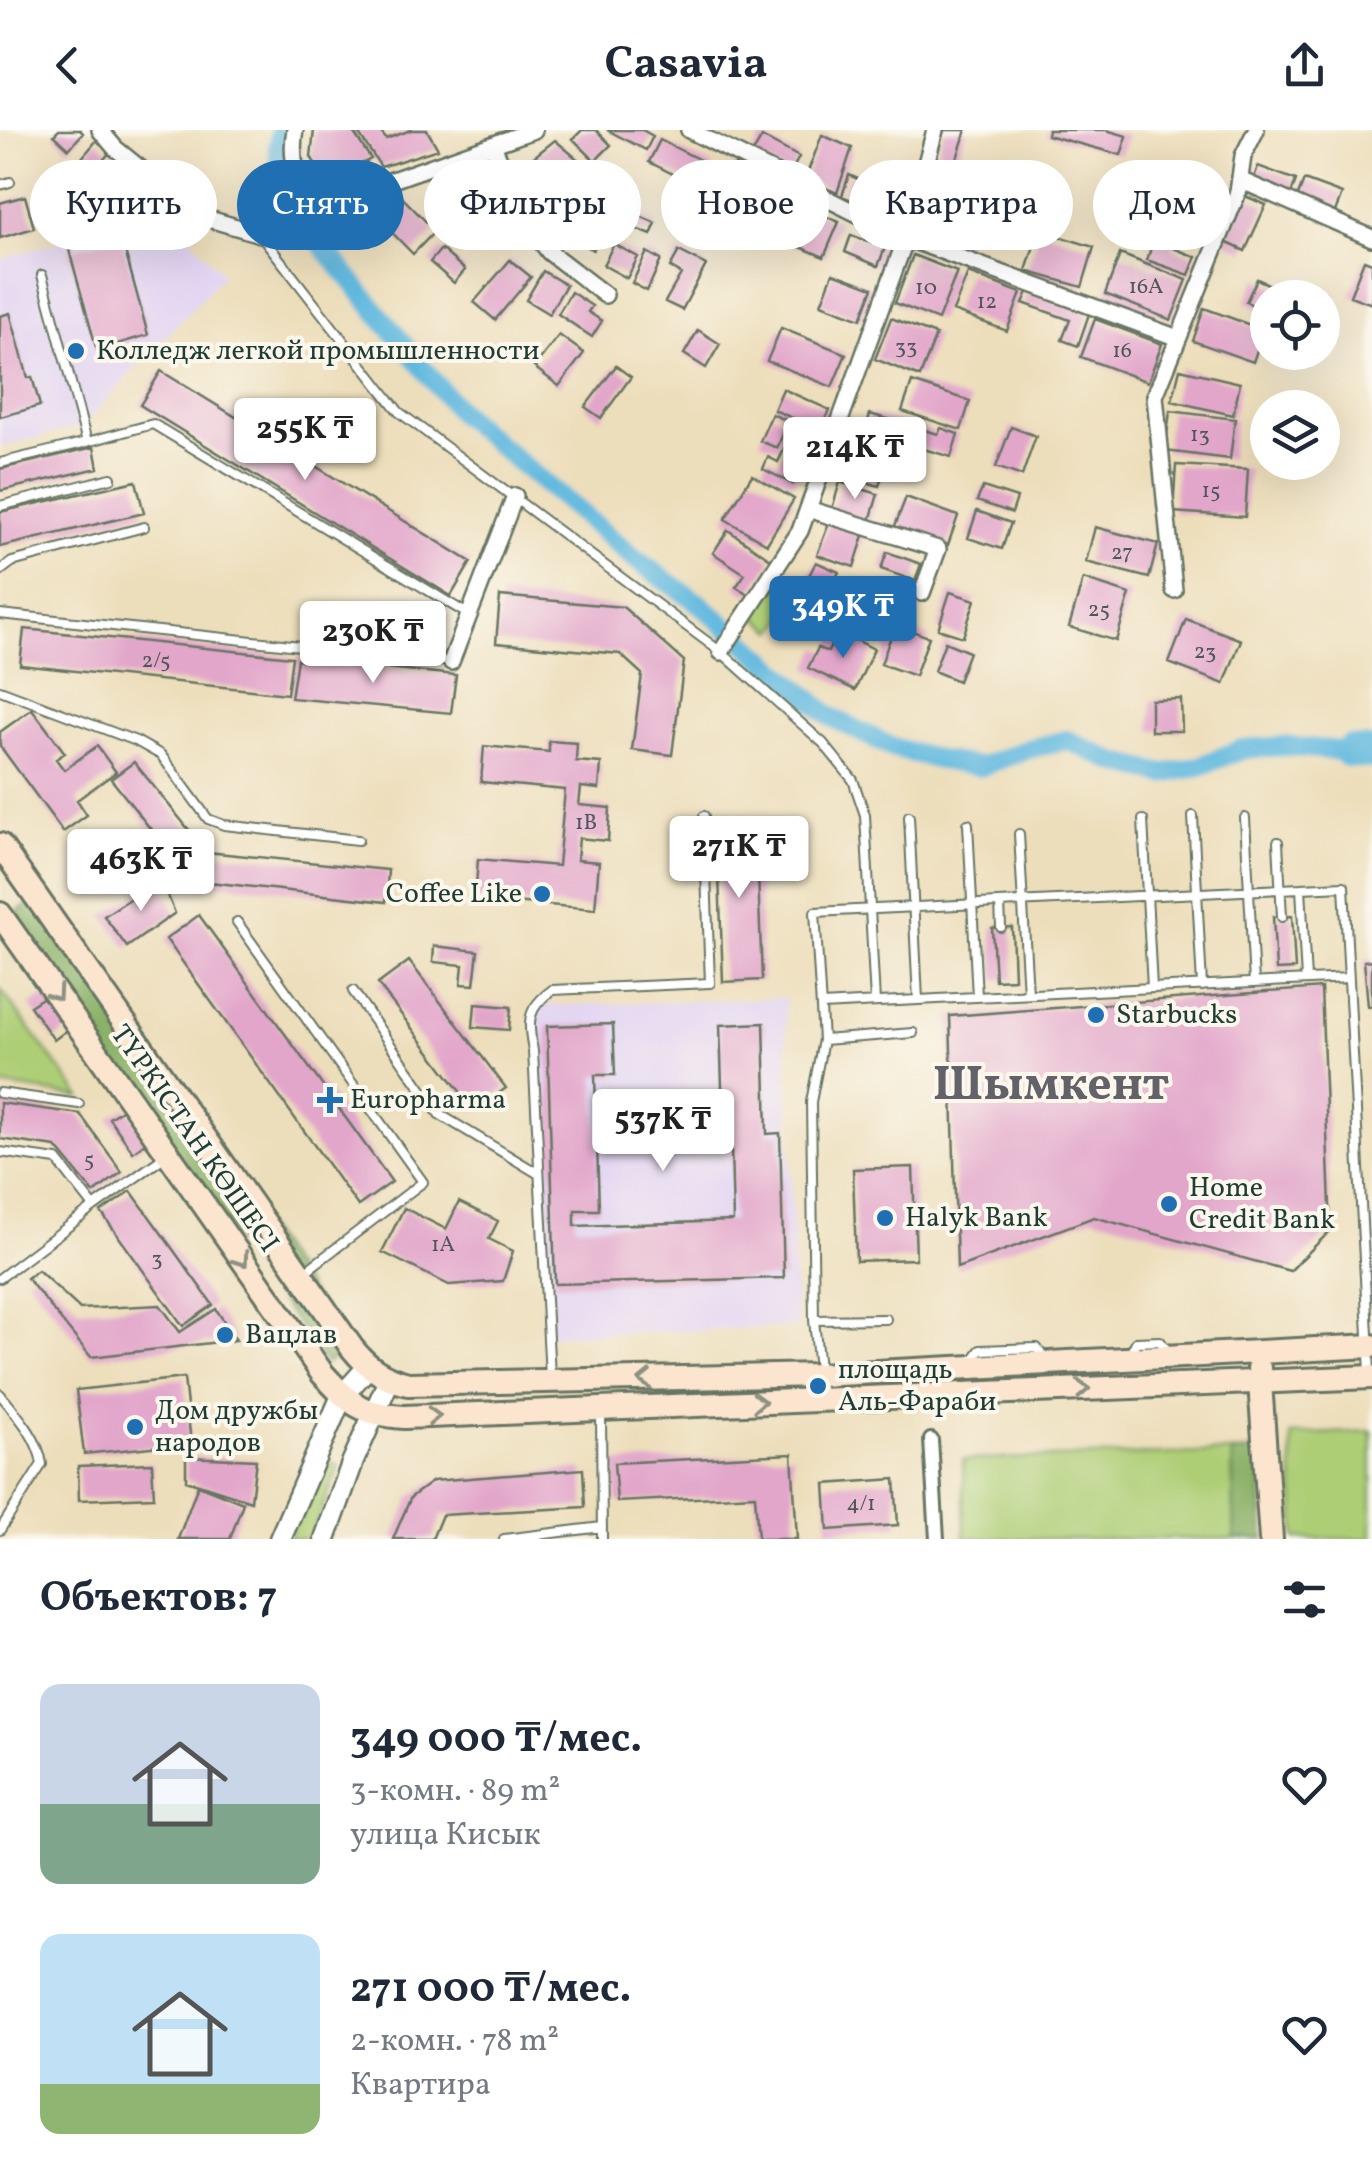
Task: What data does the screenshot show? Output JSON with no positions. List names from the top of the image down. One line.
{"streets":{"main road":["ТҮРКІСТАН КӨШЕСІ"]},"districts":["Шымкент"],"places":{"other":["Колледж легкой промышленности","Coffee Like","Starbucks","Home Credit Bank","Halyk Bank","Вацлав","площадь Аль-Фараби","Дом дружбы народов"],"health":["Europharma"]},"house_numbers":["16А","10","12","33","16","13","15","27","25","23","2/5","1В","5","1А","3","4/1"],"page":{"header":"Casavia","chip":["Купить","Снять","Фильтры","Новое","Квартира","Дом"],"price":["255K ₸","214K ₸","349K ₸","230K ₸","271K ₸","463K ₸","537K ₸"],"heading":"Объектов: 7","list":[{"name":"349 000 ₸/мес.","note":"3-комн. · 89 m² · улица Кисык"},{"name":"271 000 ₸/мес.","note":"2-комн. · 78 m² · Квартира"}]}}
